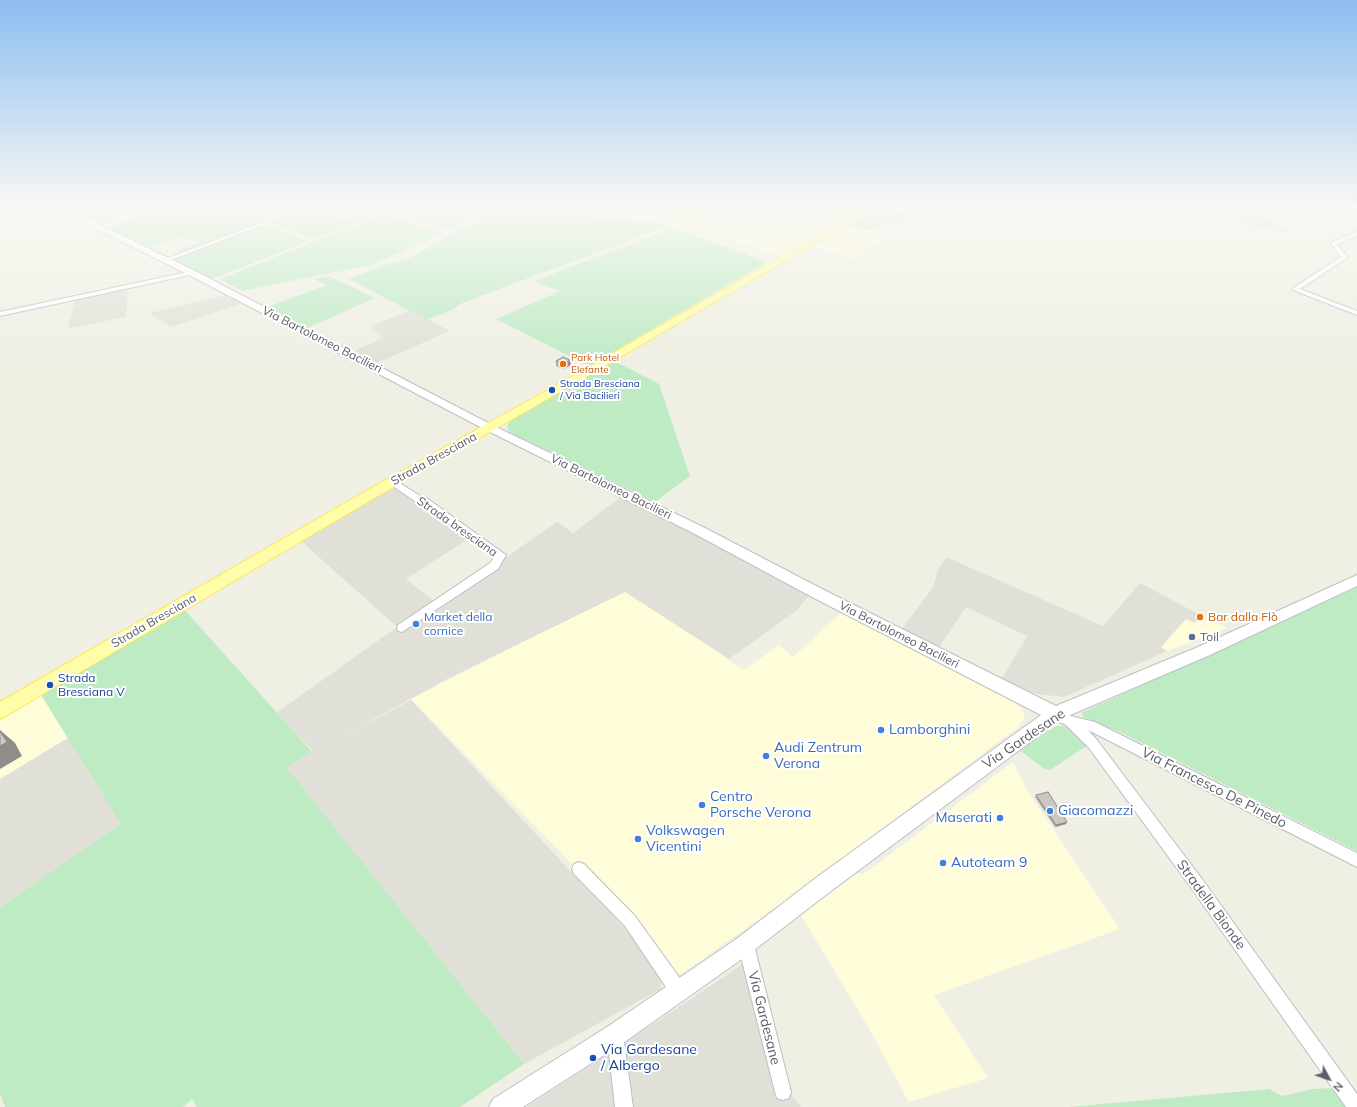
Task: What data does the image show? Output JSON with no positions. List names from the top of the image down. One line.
{"streets":{"main road":["Strada Bresciana"],"street":["Via Bartolomeo Bacilieri","Strada bresciana","Via Gardesane","Via Francesco De Pinedo","Stradella Bionde"]},"crossings":[["Via Bartolomeo Bacilieri","Strada Bresciana"],["Via Bartolomeo Bacilieri","Via Gardesane"],["Via Bartolomeo Bacilieri","Via Francesco De Pinedo"],["Via Bartolomeo Bacilieri","Stradella Bionde"],["Strada Bresciana","Strada bresciana"],["Via Gardesane","Via Francesco De Pinedo"],["Via Gardesane","Stradella Bionde"],["Via Francesco De Pinedo","Stradella Bionde"]],"places":["Park Hotel Elefante","Strada Bresciana / Via Bacilieri","Bar dalla Flò","Market della cornice","Toil","Strada Bresciana V","Lamborghini","Audi Zentrum Verona","Centro Porsche Verona","Giacomazzi","Maserati","Volkswagen Vicentini","Autoteam 9","Via Gardesane / Albergo"],"north":"bottom right"}
